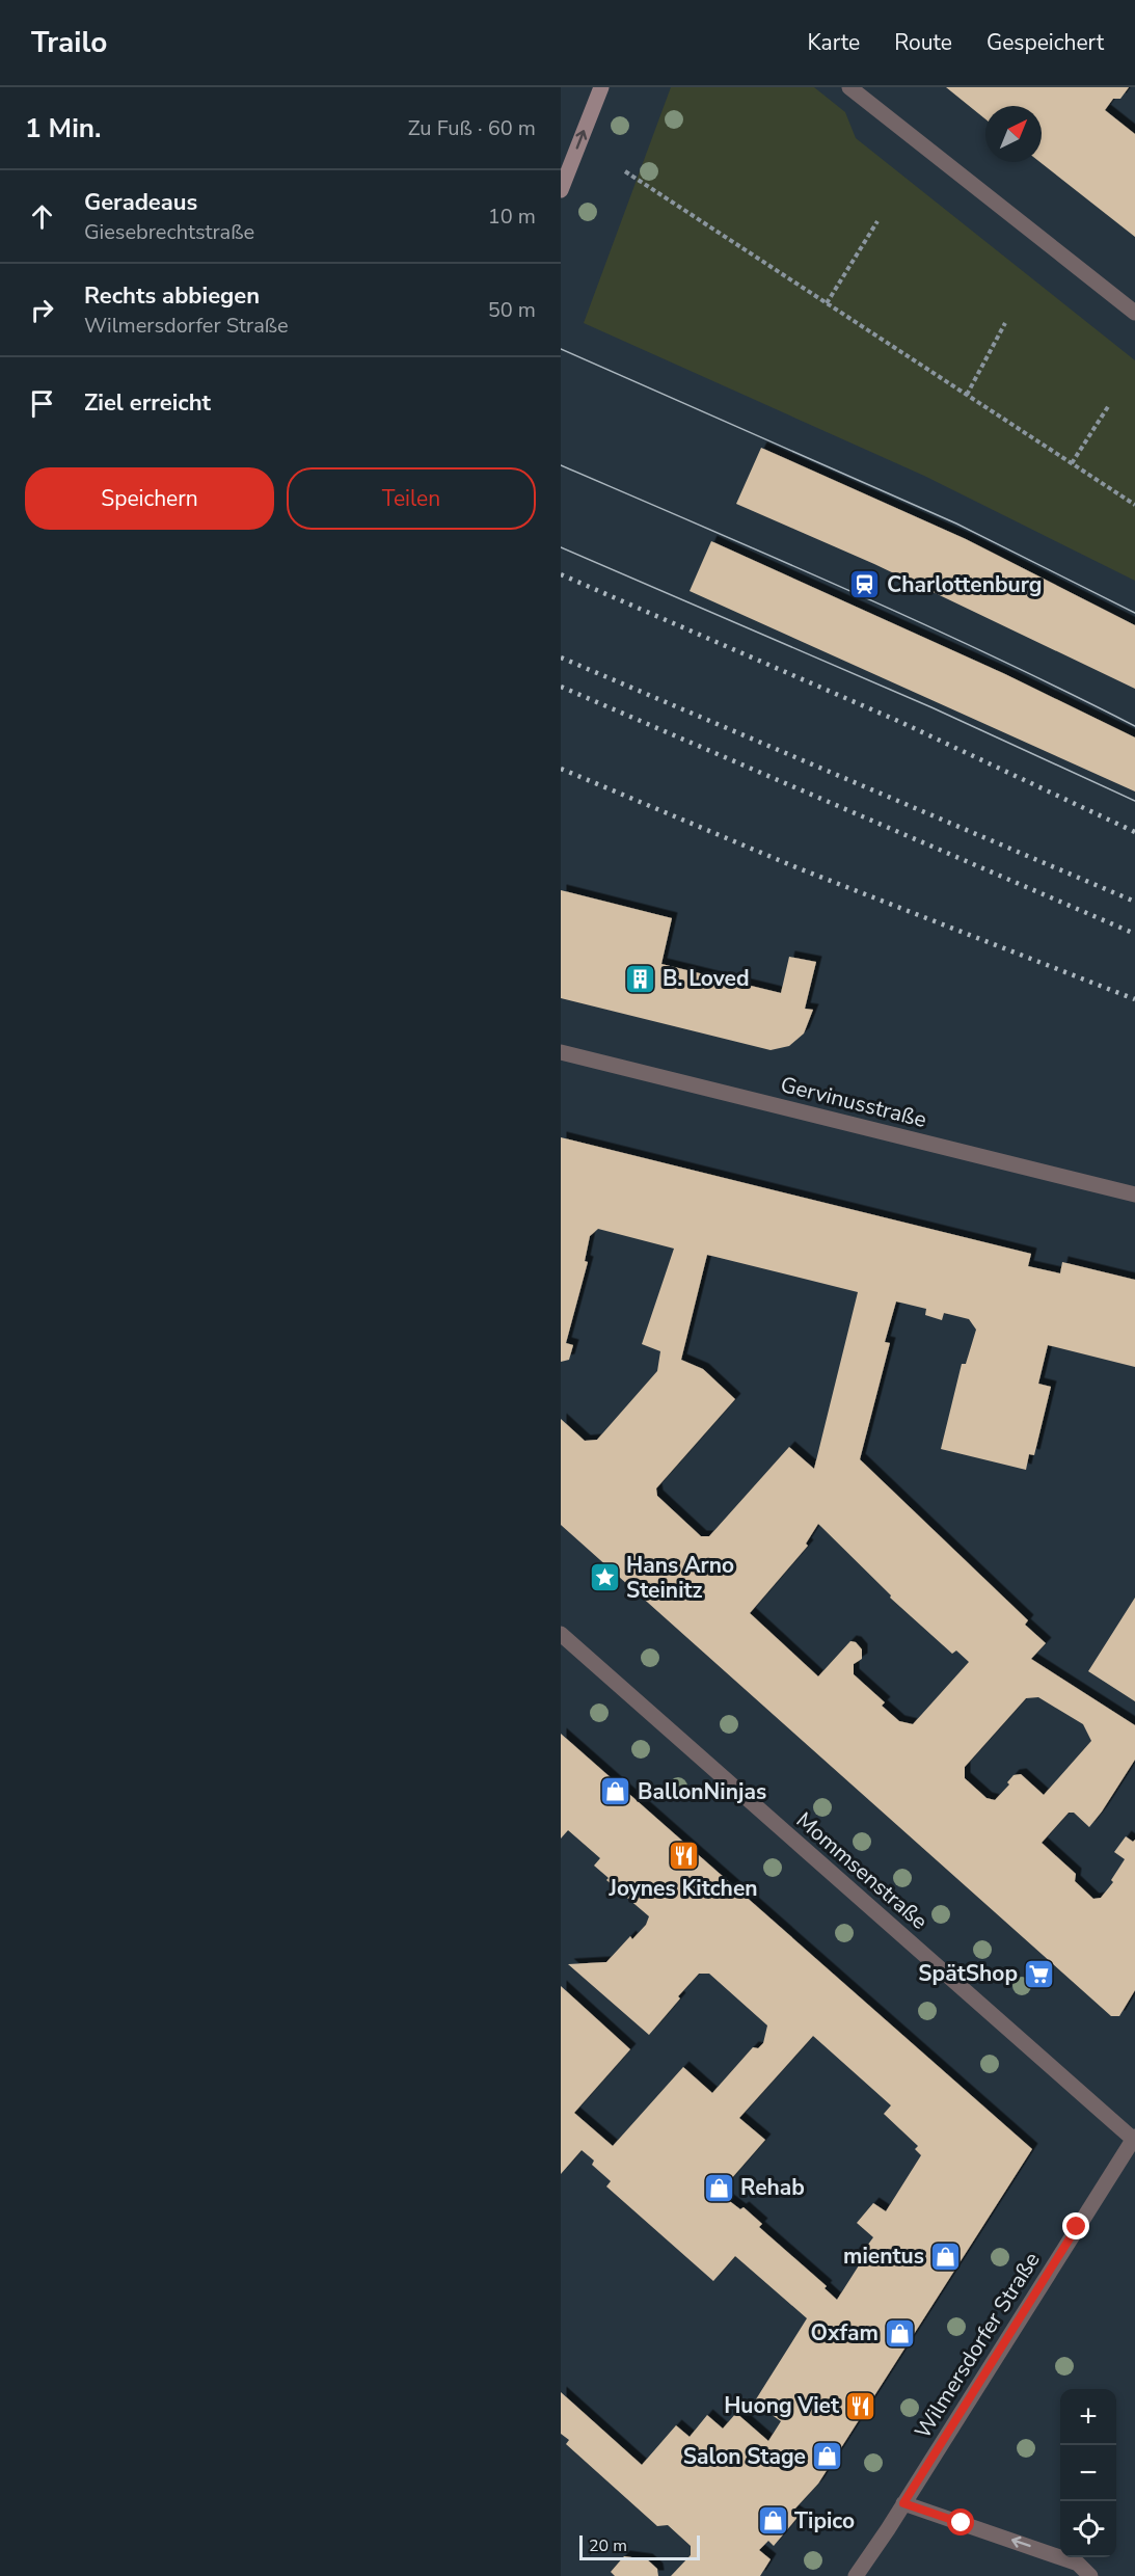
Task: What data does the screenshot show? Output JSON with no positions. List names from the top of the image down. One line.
{"streets":{"street":["Gervinusstraße","Mommsenstraße","Wilmersdorfer Straße"]},"crossings":[["Mommsenstraße","Wilmersdorfer Straße"]],"places":{"station":["Charlottenburg"],"building":["B. Loved"],"place":["Hans Arno Steinitz"],"shop":["BallonNinjas","Rehab","mientus","Oxfam","Salon Stage","Tipico"],"restaurant":["Joynes Kitchen","Huong Viet"],"supermarket":["SpätShop"]},"scale_bar":"20 m","north":"top right","page":{"header":"Trailo","nav":["Karte","Route","Gespeichert"],"heading":["1 Min.","Zu Fuß · 60 m"],"list":[["Geradeaus","Giesebrechtstraße","10 m"],["Rechts abbiegen","Wilmersdorfer Straße","50 m"],"Ziel erreicht"],"buttons":["Speichern","Teilen"],"map_buttons":["+","−"],"scale":"20 m"}}
